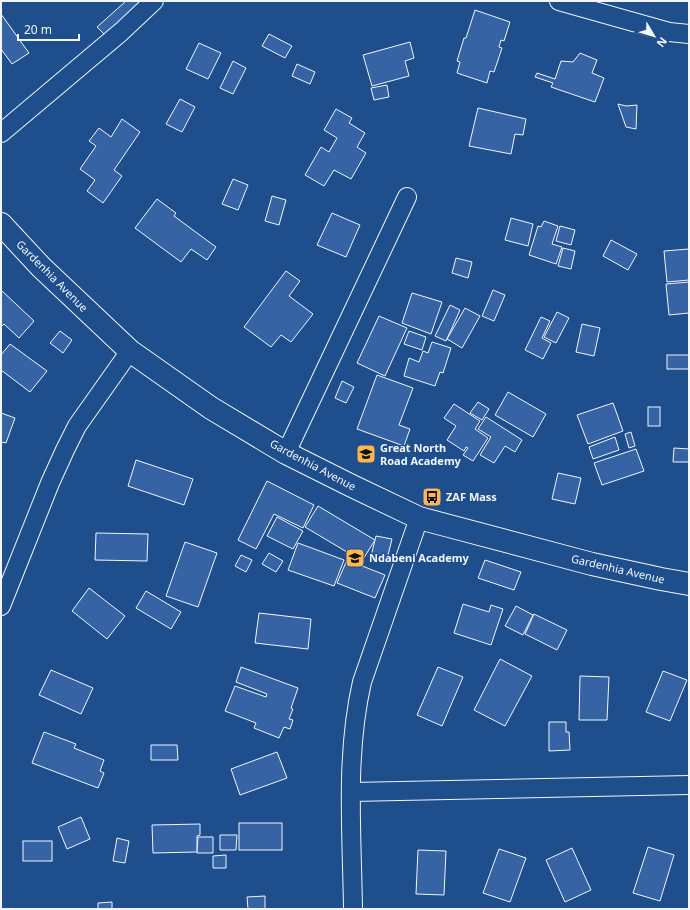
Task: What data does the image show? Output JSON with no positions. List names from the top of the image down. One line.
{"streets":{"main road":["Gardenhia Avenue"]},"places":{"school or university":["Great North Road Academy","Ndabeni Academy"],"bus stop":["ZAF Mass"]},"scale_bar":"20 m","north":"bottom right"}
